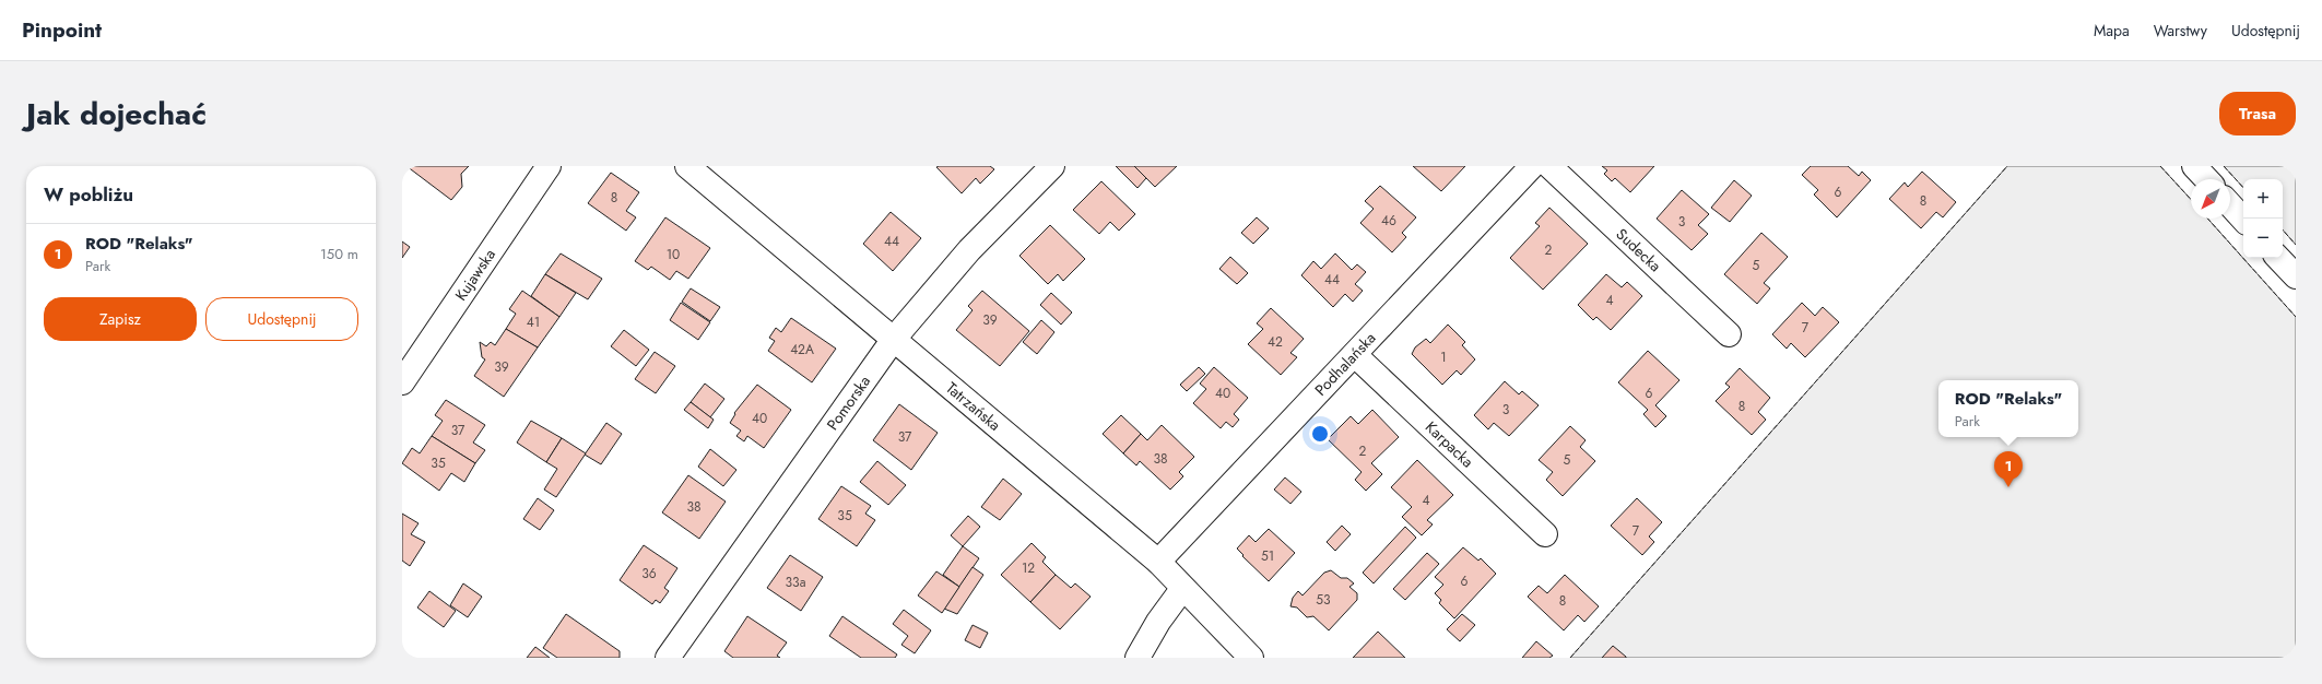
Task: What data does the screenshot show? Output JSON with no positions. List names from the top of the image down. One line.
{"streets":{"street":["Sudecka","Kujawska","Podhalańska","Pomorska","Tatrzańska","Karpacka"]},"crossings":[["Podhalańska","Tatrzańska"],["Podhalańska","Karpacka"],["Pomorska","Tatrzańska"]],"house_numbers":["6","8","8","46","3","44","2","10","5","44","4","39","41","7","42","42A","1","39","40","6","8","3","40","37","37","2","38","5","35","4","38","35","7","51","12","36","6","33a","53","8"],"north":"bottom left","page":{"header":"Pinpoint","nav":["Mapa","Warstwy","Udostępnij"],"title":"Jak dojechać","buttons":["Trasa",["Zapisz","Udostępnij"]],"heading":"W pobliżu","map_buttons":["+","−"],"list":[{"mark":"1","name":"ROD \"Relaks\"","note":"Park","value":"150 m"}],"popup":["ROD \"Relaks\"","Park"],"pins":"1"}}
